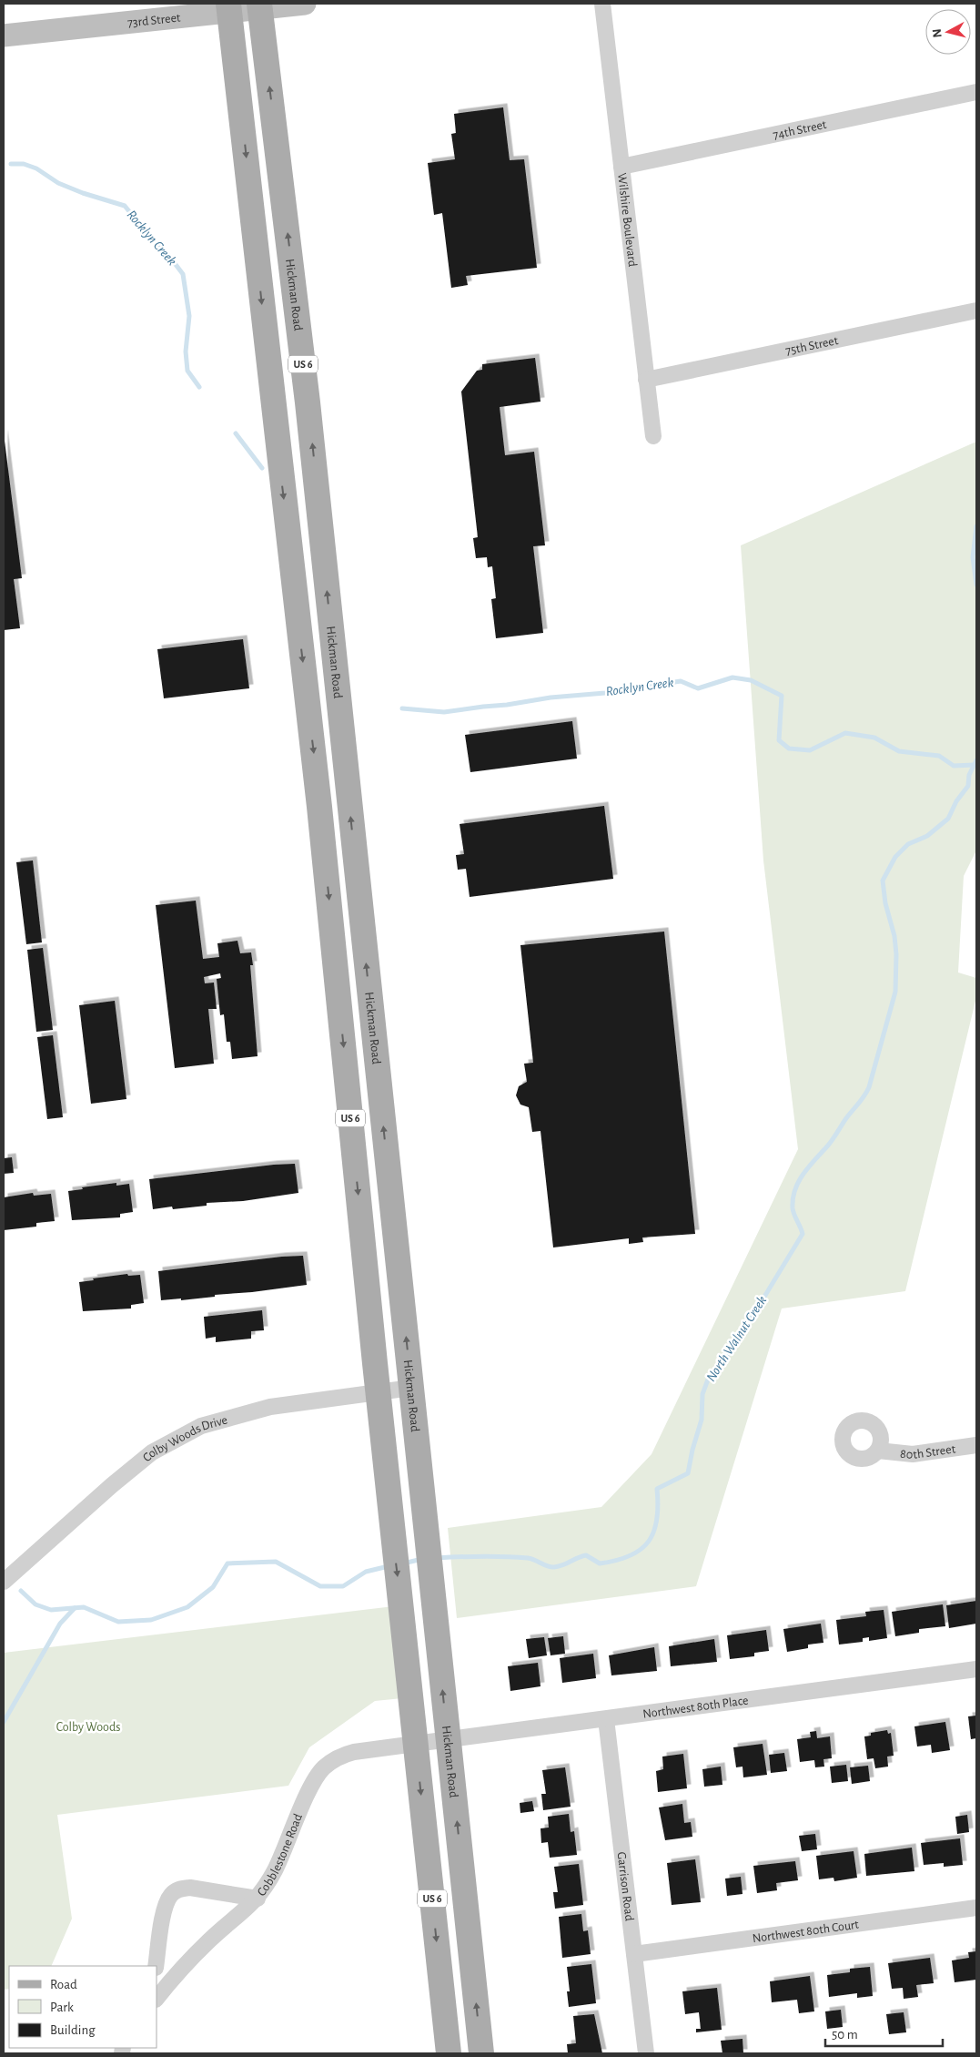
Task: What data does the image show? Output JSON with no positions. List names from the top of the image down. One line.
{"streets":{"main road":["73rd Street","Hickman Road","US 6"],"street":["74th Street","Wilshire Boulevard","75th Street","Colby Woods Drive","80th Street","Northwest 80th Place","Cobblestone Road","Garrison Road","Northwest 80th Court"]},"crossings":[["73rd Street","Hickman Road"],["73rd Street","US 6"],["74th Street","Wilshire Boulevard"],["Wilshire Boulevard","75th Street"],["Hickman Road","Colby Woods Drive"],["Hickman Road","Northwest 80th Place"],["US 6","Colby Woods Drive"],["US 6","Northwest 80th Place"],["US 6","Cobblestone Road"],["Northwest 80th Place","Cobblestone Road"],["Northwest 80th Place","Garrison Road"],["Garrison Road","Northwest 80th Court"]],"water":["Rocklyn Creek","North Walnut Creek"],"parks":["Colby Woods"],"legend":["Road","Park","Building"],"scale_bar":"50 m","north":"left"}
